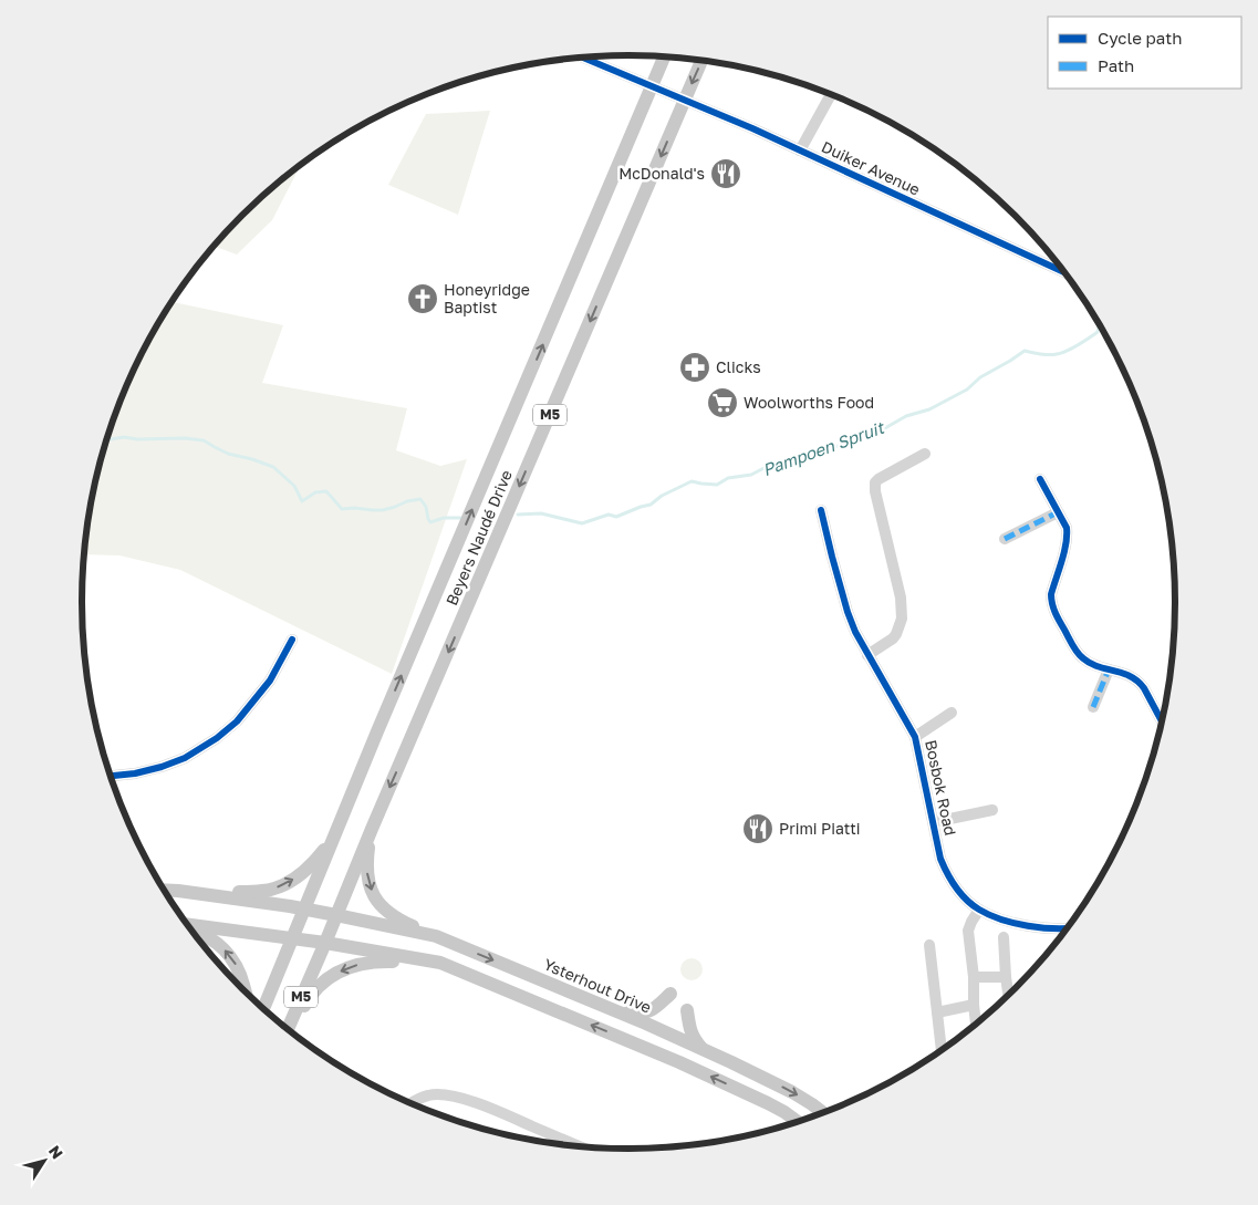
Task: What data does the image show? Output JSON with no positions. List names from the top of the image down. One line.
{"streets":{"main road":["M5","Beyers Naudé Drive","Ysterhout Drive"],"street":["Duiker Avenue","Bosbok Road"]},"crossings":[["Duiker Avenue","Beyers Naudé Drive"],["Beyers Naudé Drive","Ysterhout Drive"]],"water":["Pampoen Spruit"],"places":{"restaurant":["McDonald's","Primi Piatti"],"church":["Honeyridge Baptist"],"pharmacy":["Clicks"],"supermarket":["Woolworths Food"]},"legend":["Cycle path","Path"],"north":"top right"}
